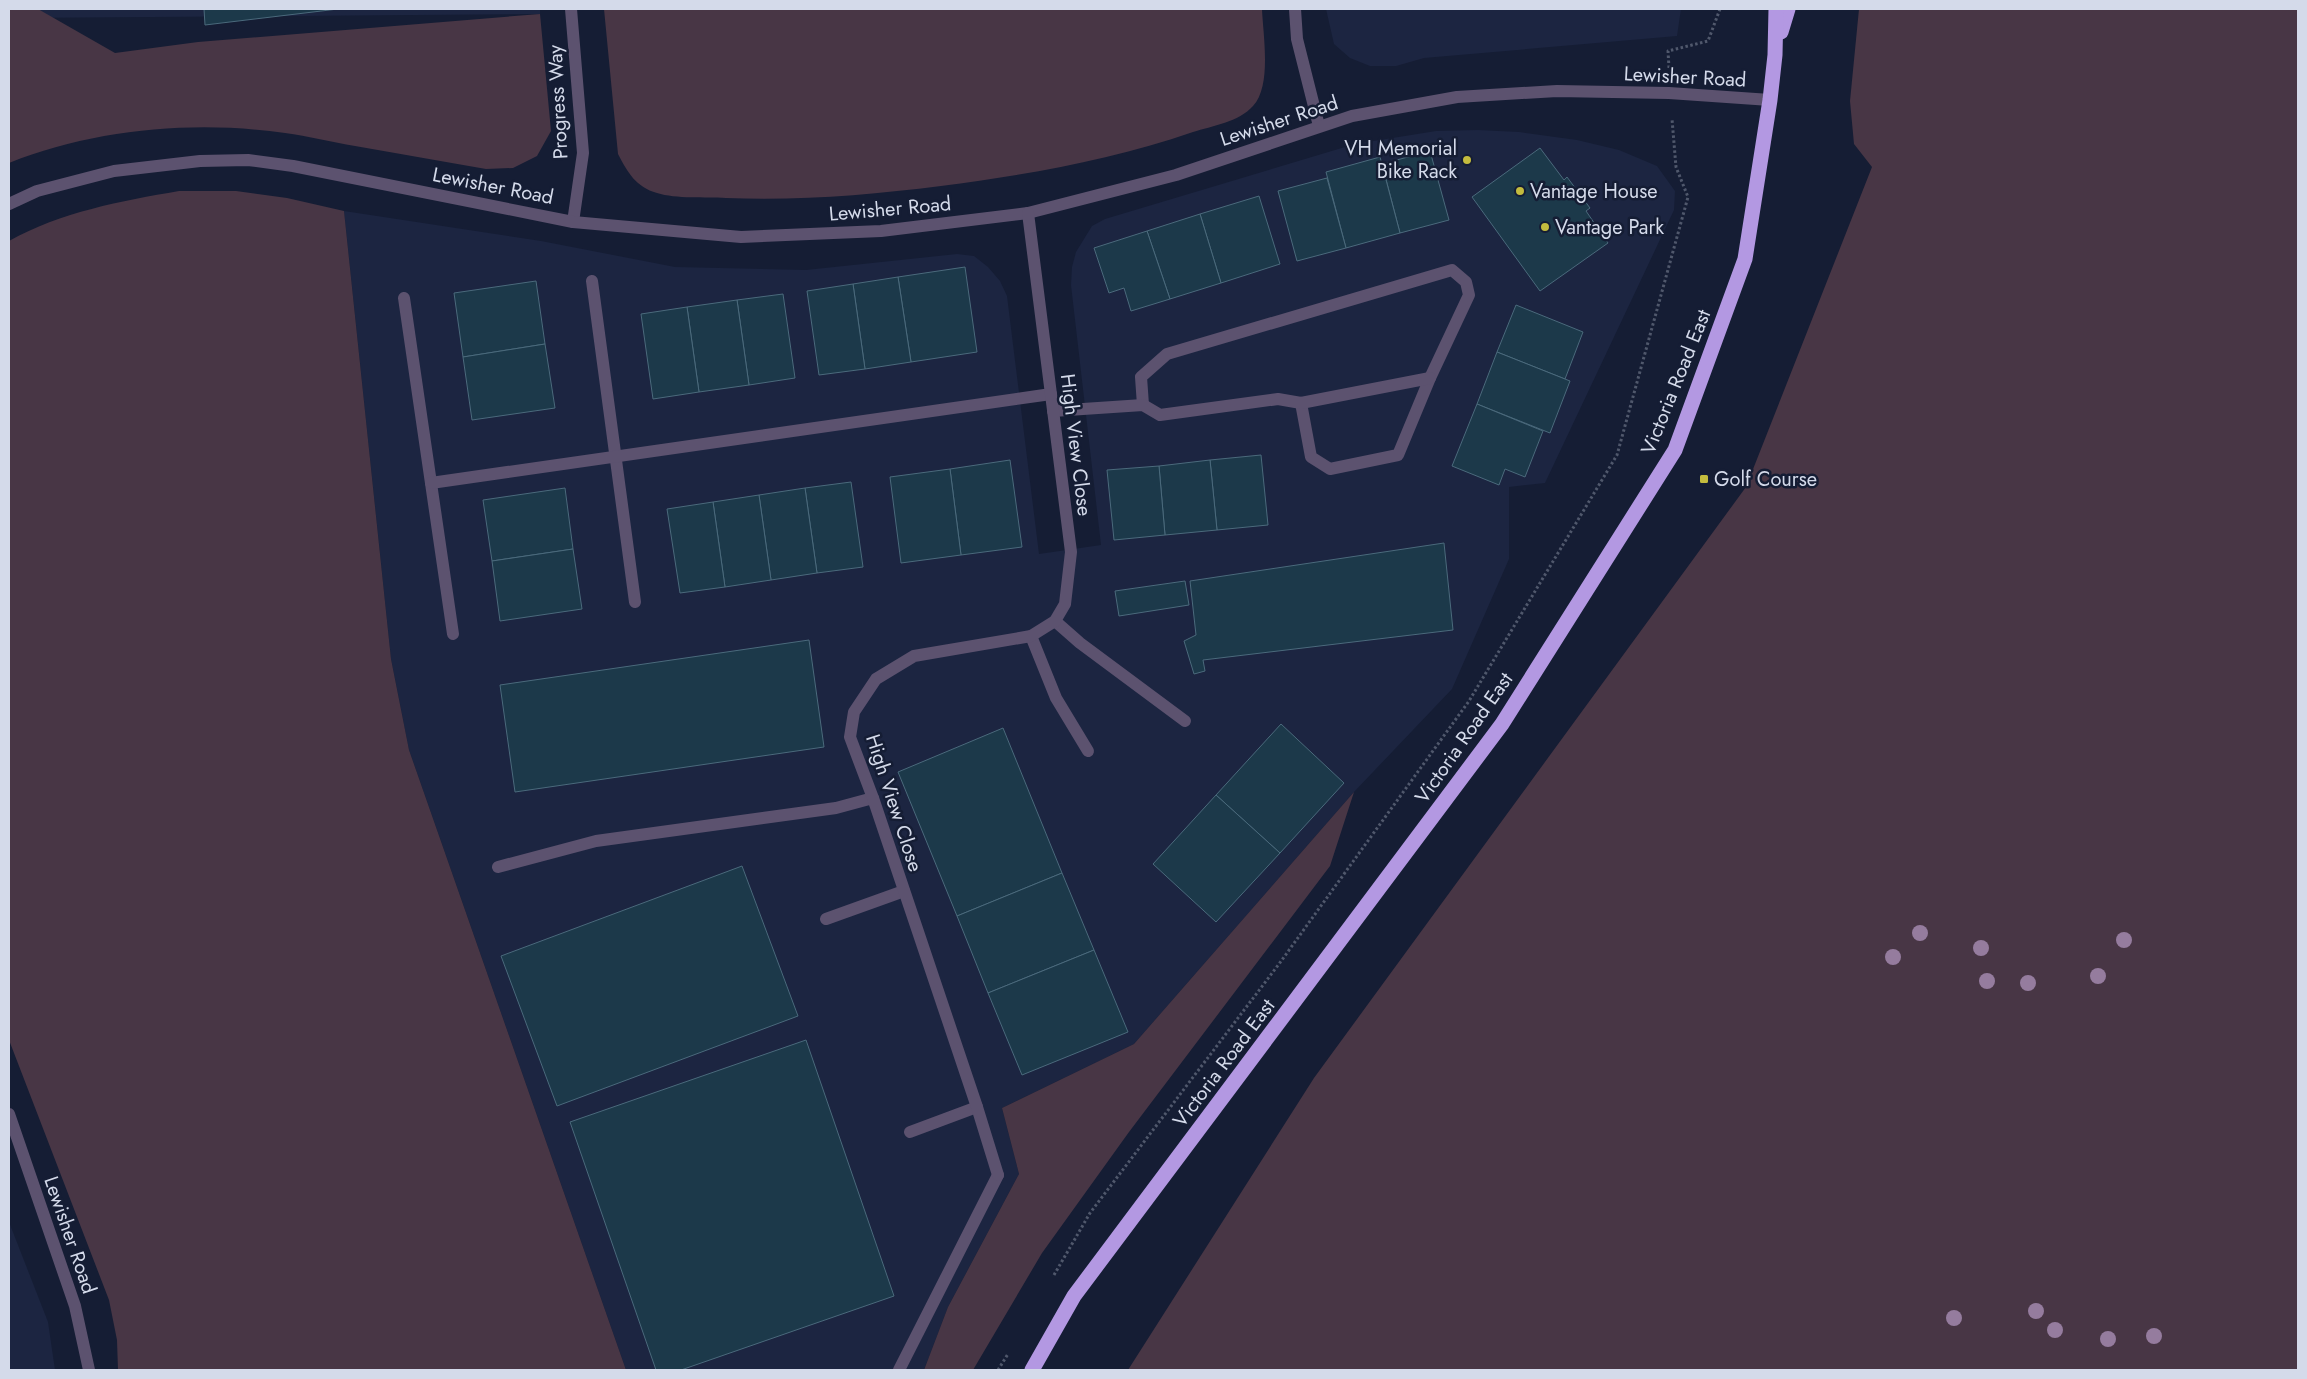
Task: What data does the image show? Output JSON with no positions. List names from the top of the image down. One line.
{"streets":{"highway":["Victoria Road East"],"street":["Lewisher Road","Progress Way","High View Close"]},"crossings":[["Lewisher Road","Progress Way"],["Lewisher Road","Victoria Road East"],["Lewisher Road","High View Close"]],"places":{"other":["VH Memorial Bike Rack","Vantage House","Vantage Park"],"transit":["Golf Course"]}}
